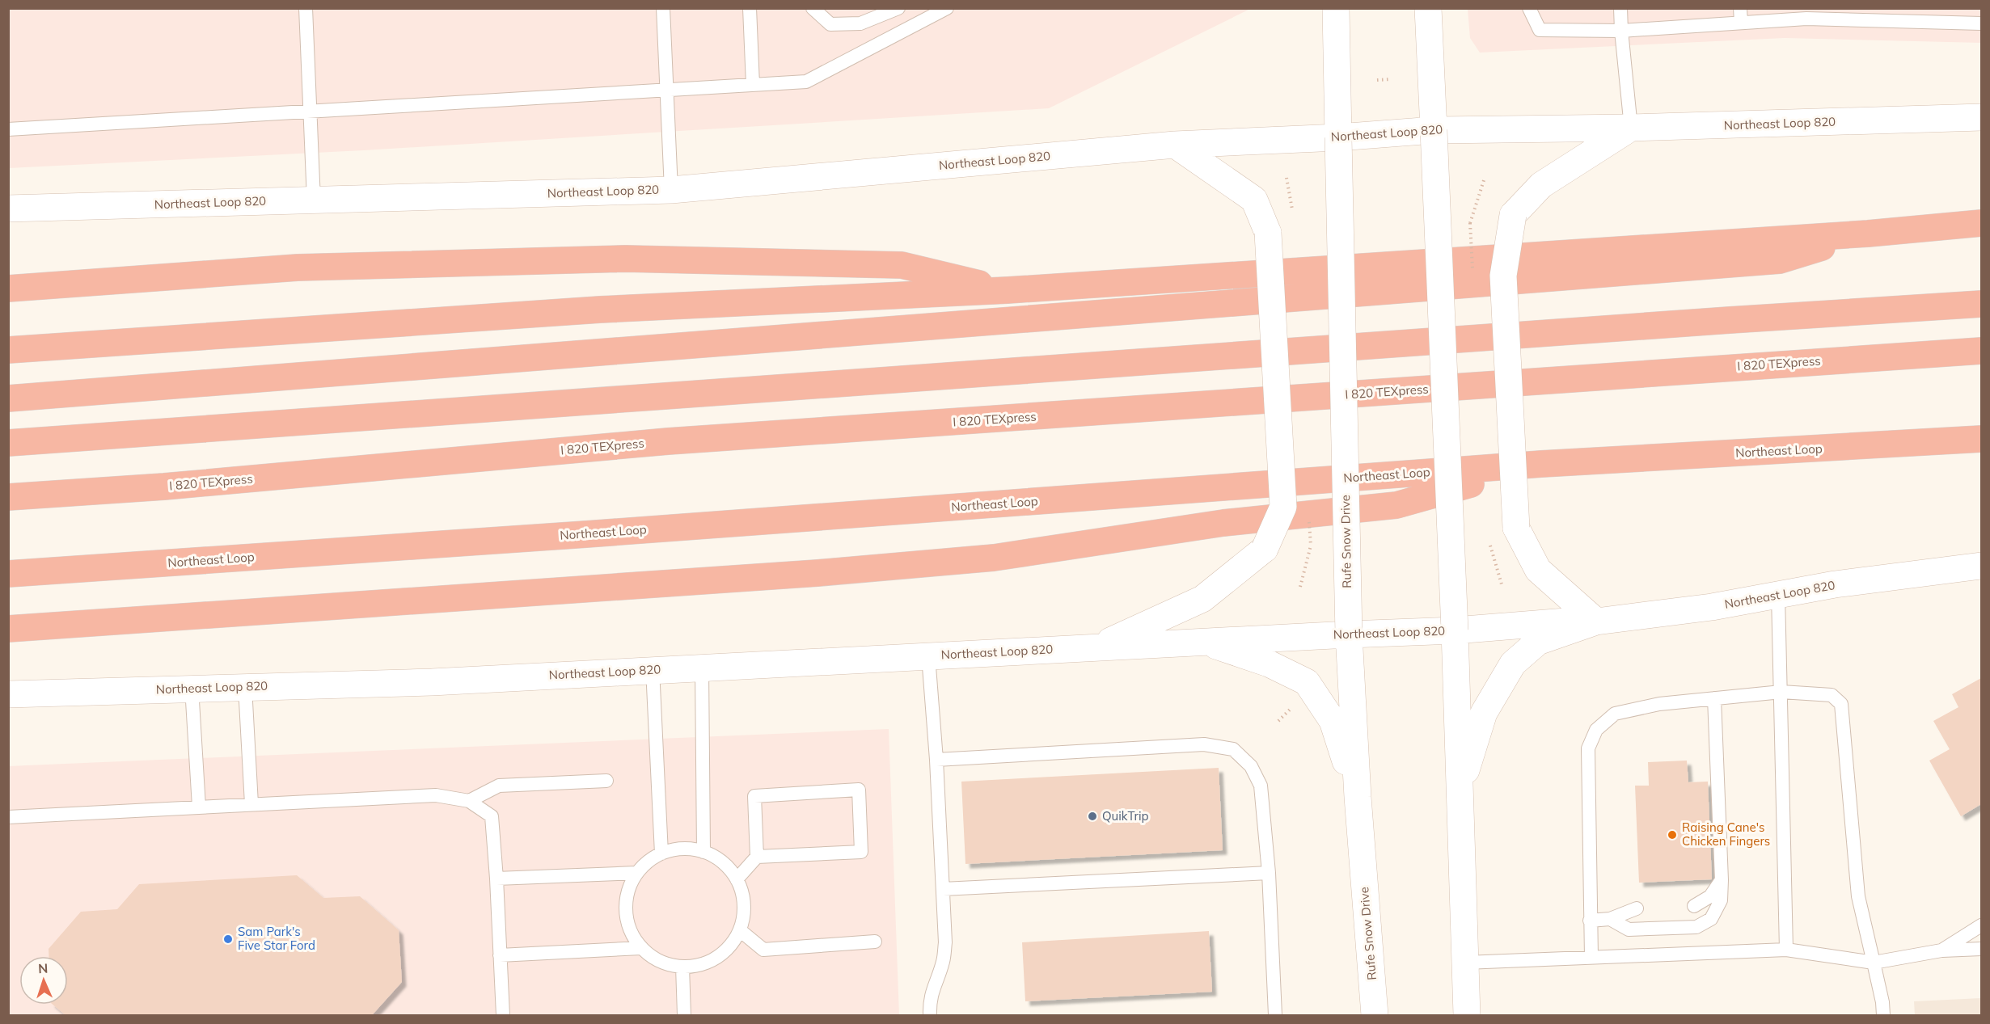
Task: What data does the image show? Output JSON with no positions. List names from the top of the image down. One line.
{"streets":{"highway":["I 820 TEXpress","Northeast Loop"],"main road":["Northeast Loop 820","Rufe Snow Drive"]},"crossings":[["Northeast Loop 820","Rufe Snow Drive"]],"places":["QuikTrip","Raising Cane's Chicken Fingers","Sam Park's Five Star Ford"],"north":"top"}
